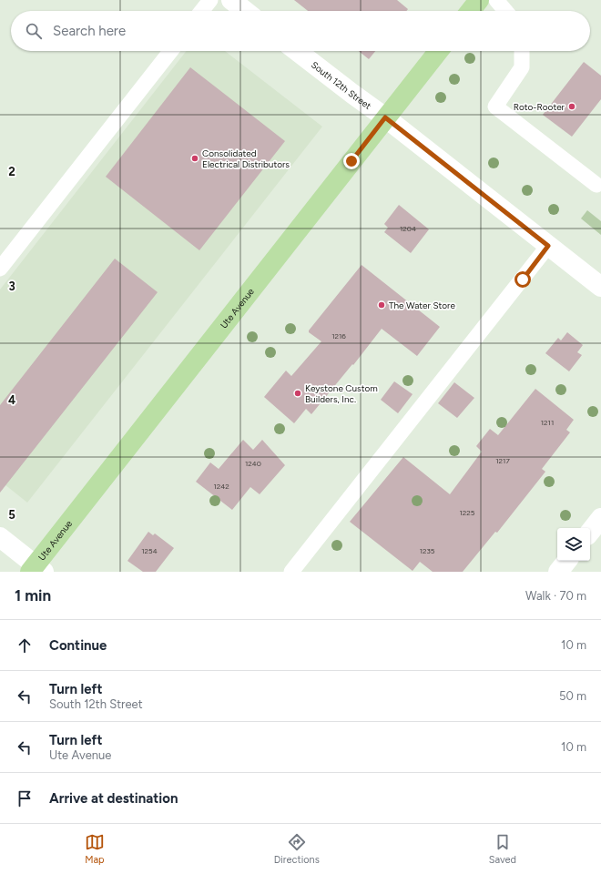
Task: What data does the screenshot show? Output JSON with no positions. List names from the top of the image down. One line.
{"streets":{"main road":["South 12th Street","Ute Avenue"]},"crossings":[["South 12th Street","Ute Avenue"]],"places":["Roto-Rooter","Consolidated Electrical Distributors","The Water Store","Keystone Custom Builders, Inc."],"house_numbers":["1204","1216","1211","1217","1240","1242","1225","1254","1235"],"page":{"search":"Search here","heading":["1 min","Walk · 70 m"],"list":[["Continue","10 m"],["Turn left","South 12th Street","50 m"],["Turn left","Ute Avenue","10 m"],"Arrive at destination"],"nav":["Map","Directions","Saved"]},"grid":{"rows":["2","3","4","5"]}}
